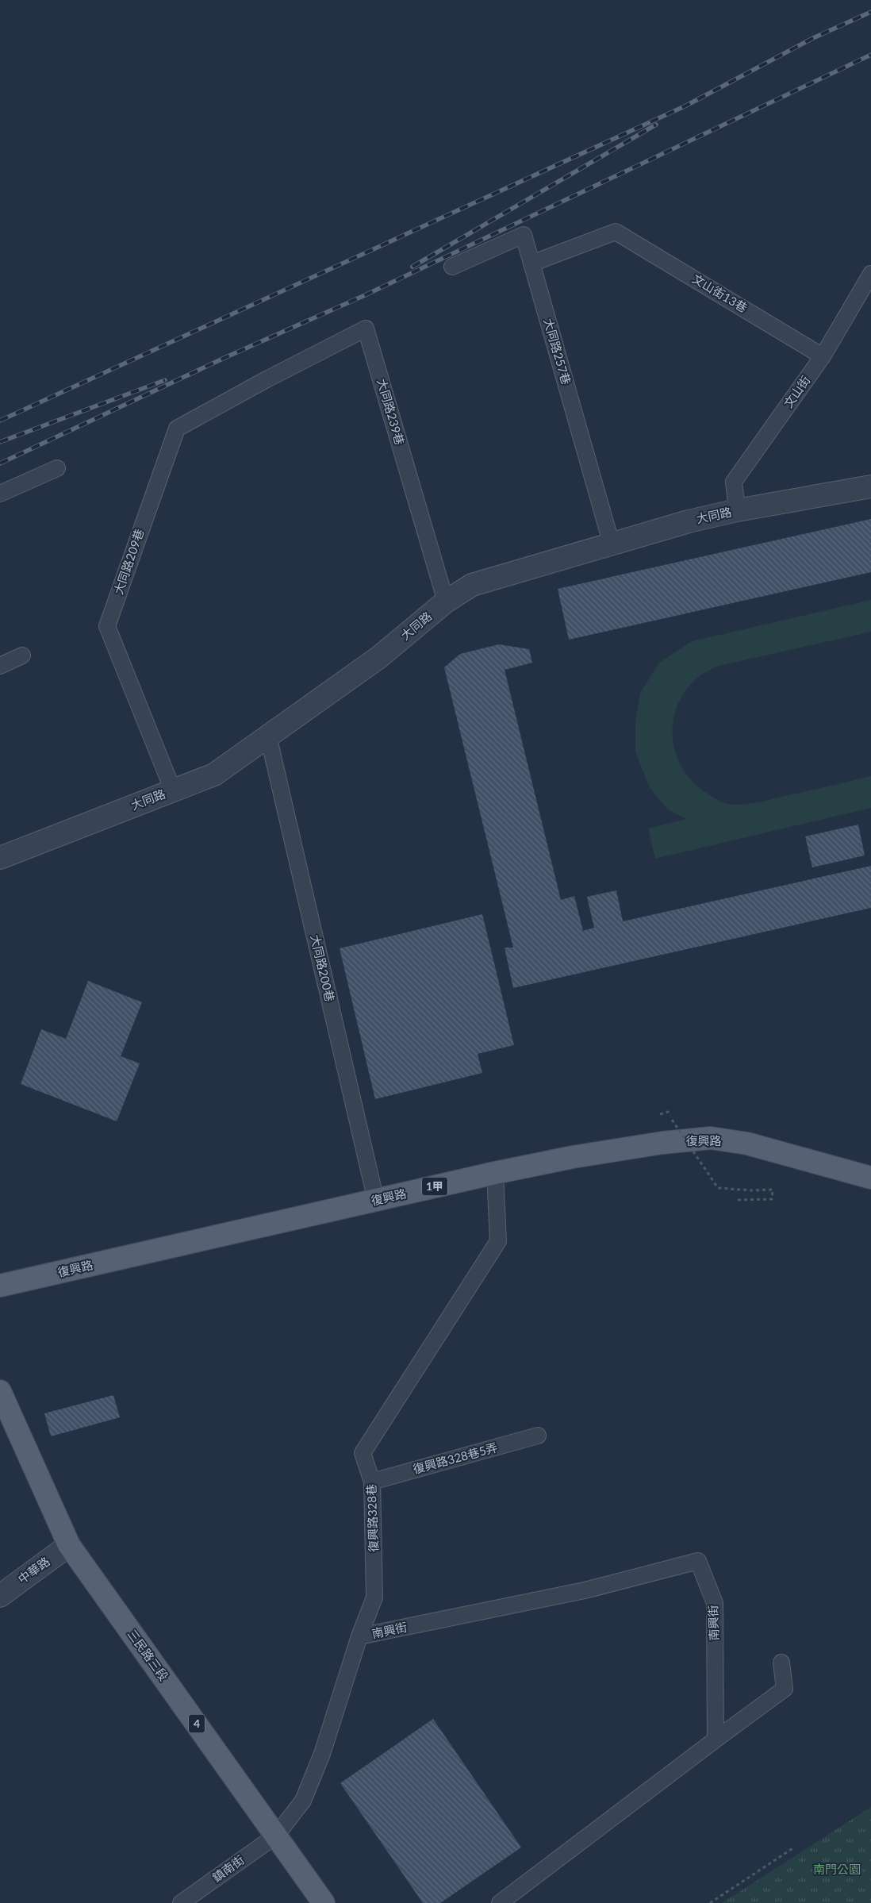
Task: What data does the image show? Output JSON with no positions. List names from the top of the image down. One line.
{"streets":{"main road":["復興路","1甲","三民路三段","4"],"street":["大同路","中華路"],"lane":["文山街13巷","大同路257巷","文山街","大同路239巷","大同路209巷","大同路200巷","復興路328巷5弄","復興路328巷","南興街","鎮南街"]},"crossings":[["文山街13巷","大同路257巷"],["文山街13巷","文山街"],["大同路257巷","大同路"],["文山街","大同路"],["大同路239巷","大同路"],["大同路239巷","大同路209巷"],["大同路","大同路209巷"],["大同路","大同路200巷"],["大同路200巷","復興路"],["復興路","復興路328巷"],["復興路328巷5弄","復興路328巷"],["復興路328巷","南興街"],["復興路328巷","三民路三段"],["復興路328巷","鎮南街"],["中華路","三民路三段"],["三民路三段","鎮南街"]],"parks":["南門公園"]}
